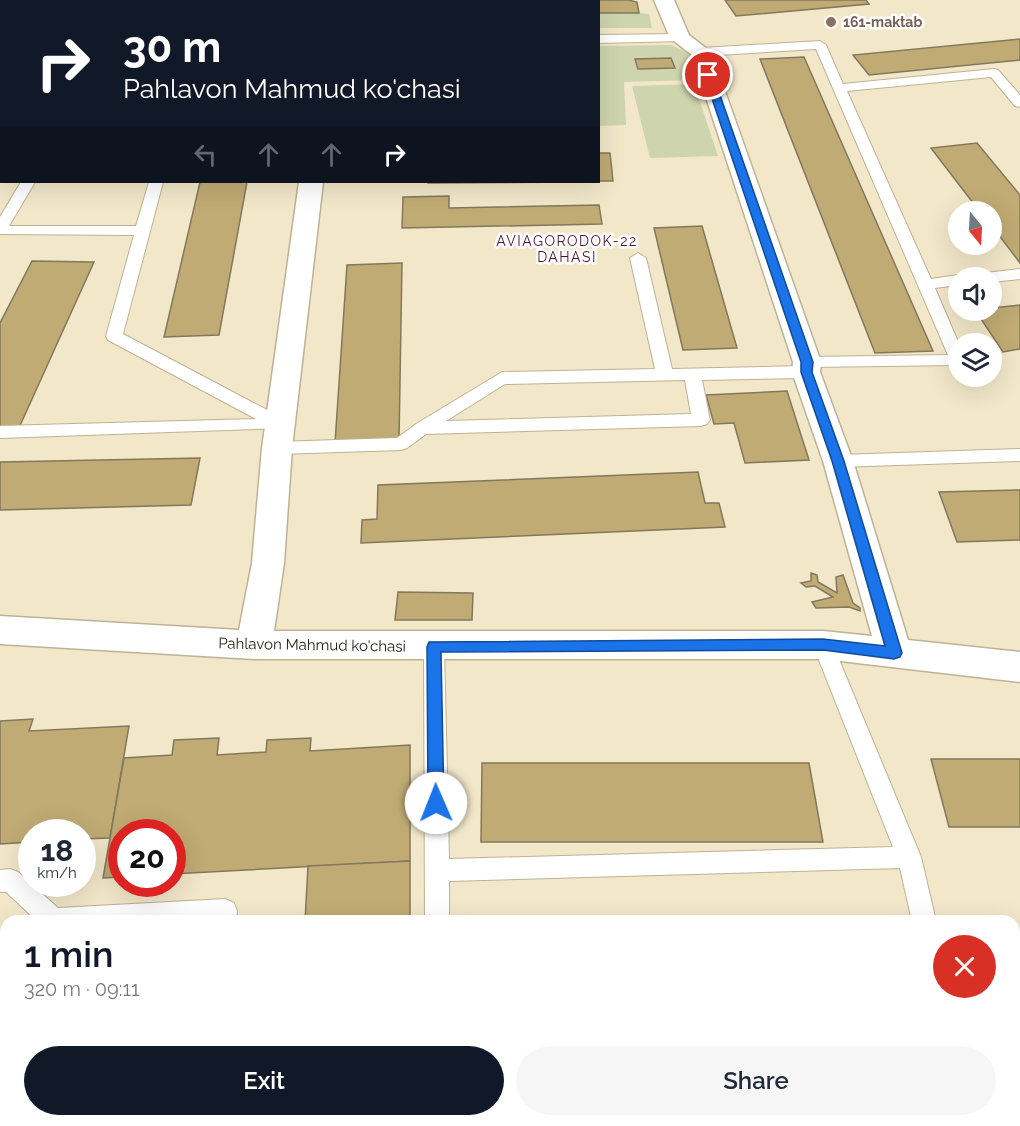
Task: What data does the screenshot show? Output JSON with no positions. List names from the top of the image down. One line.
{"streets":{"street":["Pahlavon Mahmud ko'chasi"]},"districts":["AVIAGORODOK-22 DAHASI"],"places":["161-maktab"],"north":"bottom","page":{"turn":["30 m","Pahlavon Mahmud ko'chasi"],"speed":"18 km/h","limit":"20","heading":["1 min","320 m · 09:11"],"buttons":["Exit","Share"]}}
